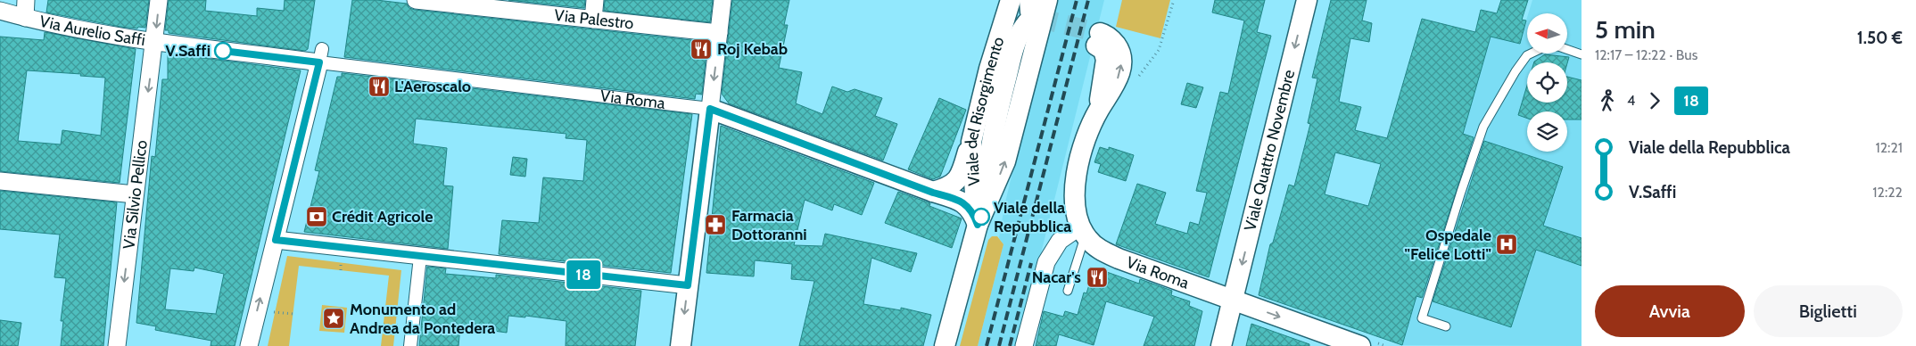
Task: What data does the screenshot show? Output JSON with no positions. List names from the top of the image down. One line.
{"streets":{"street":["Via Palestro","Via Aurelio Saffi","Via Roma","Viale del Risorgimento","Viale Quattro Novembre","Via Silvio Pellico"]},"crossings":[["Via Aurelio Saffi","Via Roma"],["Via Aurelio Saffi","Via Silvio Pellico"],["Via Roma","Viale del Risorgimento"],["Via Roma","Viale Quattro Novembre"]],"places":{"restaurant":["Roj Kebab","L'Aeroscalo","Nacar's"],"other":["V.Saffi","Viale della Repubblica"],"bank":["Crédit Agricole"],"pharmacy":["Farmacia Dottoranni"],"hospital":["Ospedale \"Felice Lotti\""],"place":["Monumento ad Andrea da Pontedera"]},"lines":["bus line 18"],"north":"left","page":{"on_map":"18","heading":["5 min","12:17 – 12:22 · Bus","1.50 €"],"legs":["4","18"],"list":[{"name":"Viale della Repubblica","value":"12:21"},{"name":"V.Saffi","value":"12:22"}],"buttons":["Avvia","Biglietti"]}}
